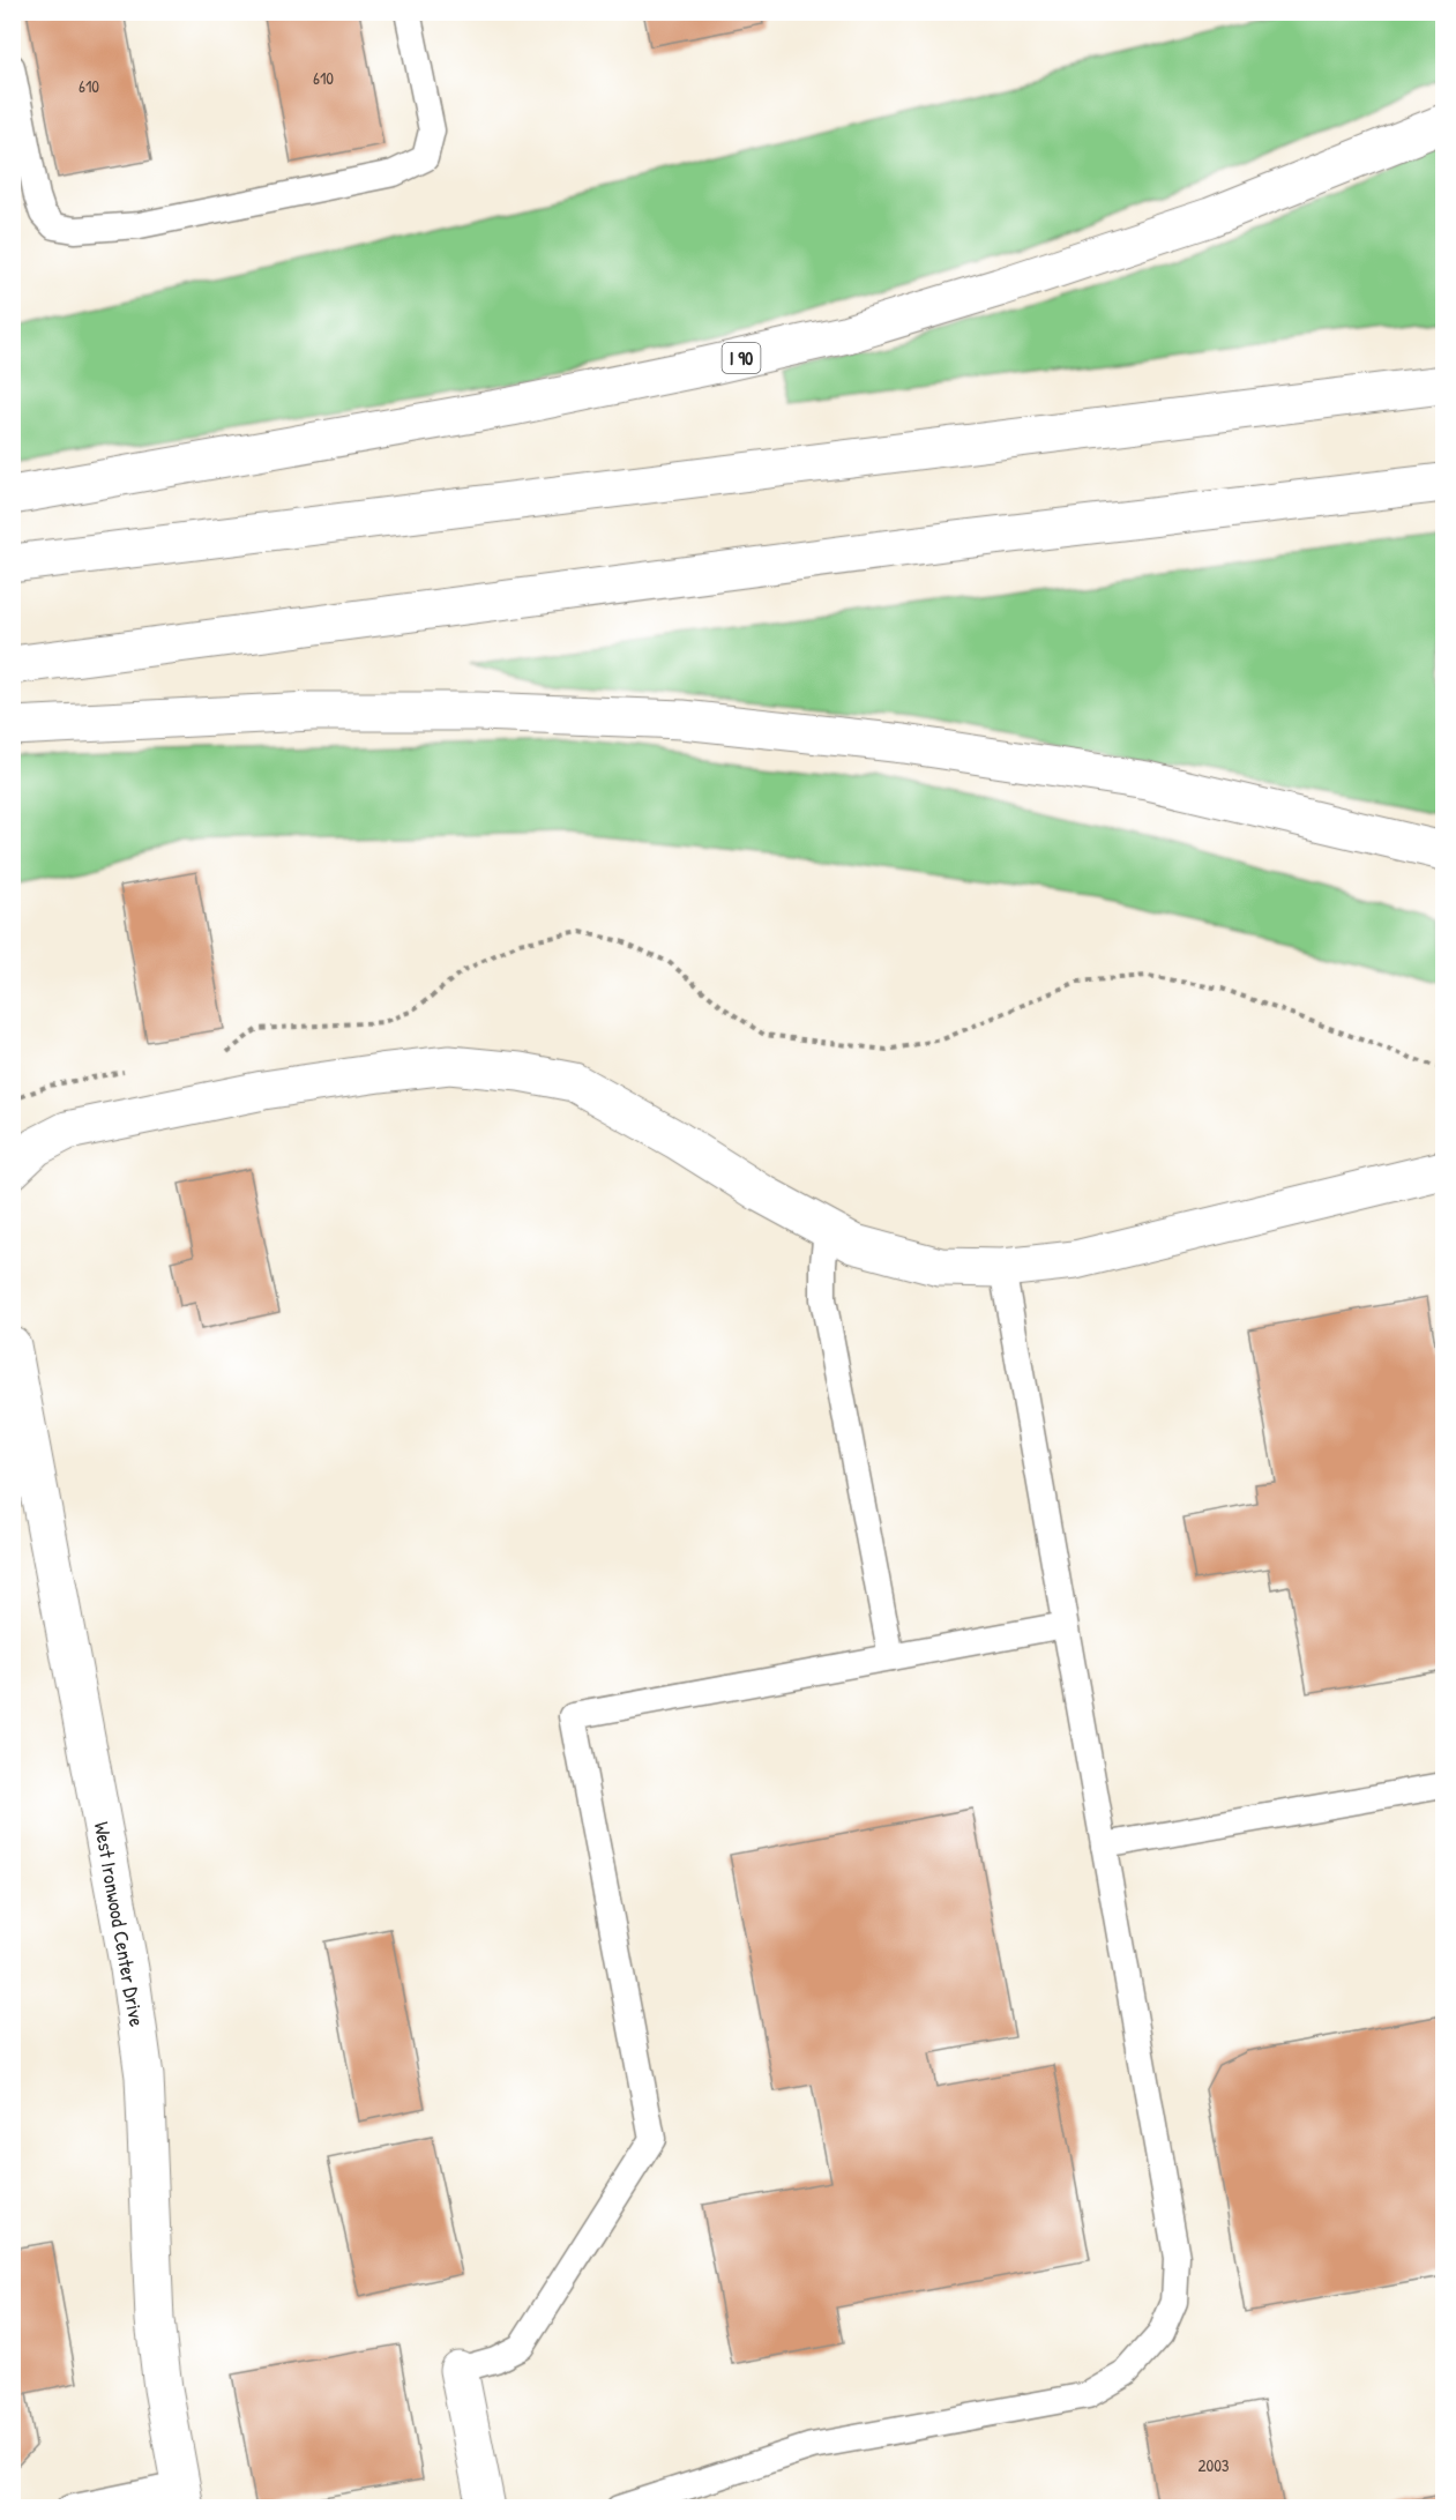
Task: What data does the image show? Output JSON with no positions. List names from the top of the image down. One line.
{"streets":{"main road":["I 90","West Ironwood Center Drive"]},"house_numbers":["610","610","2003"]}
